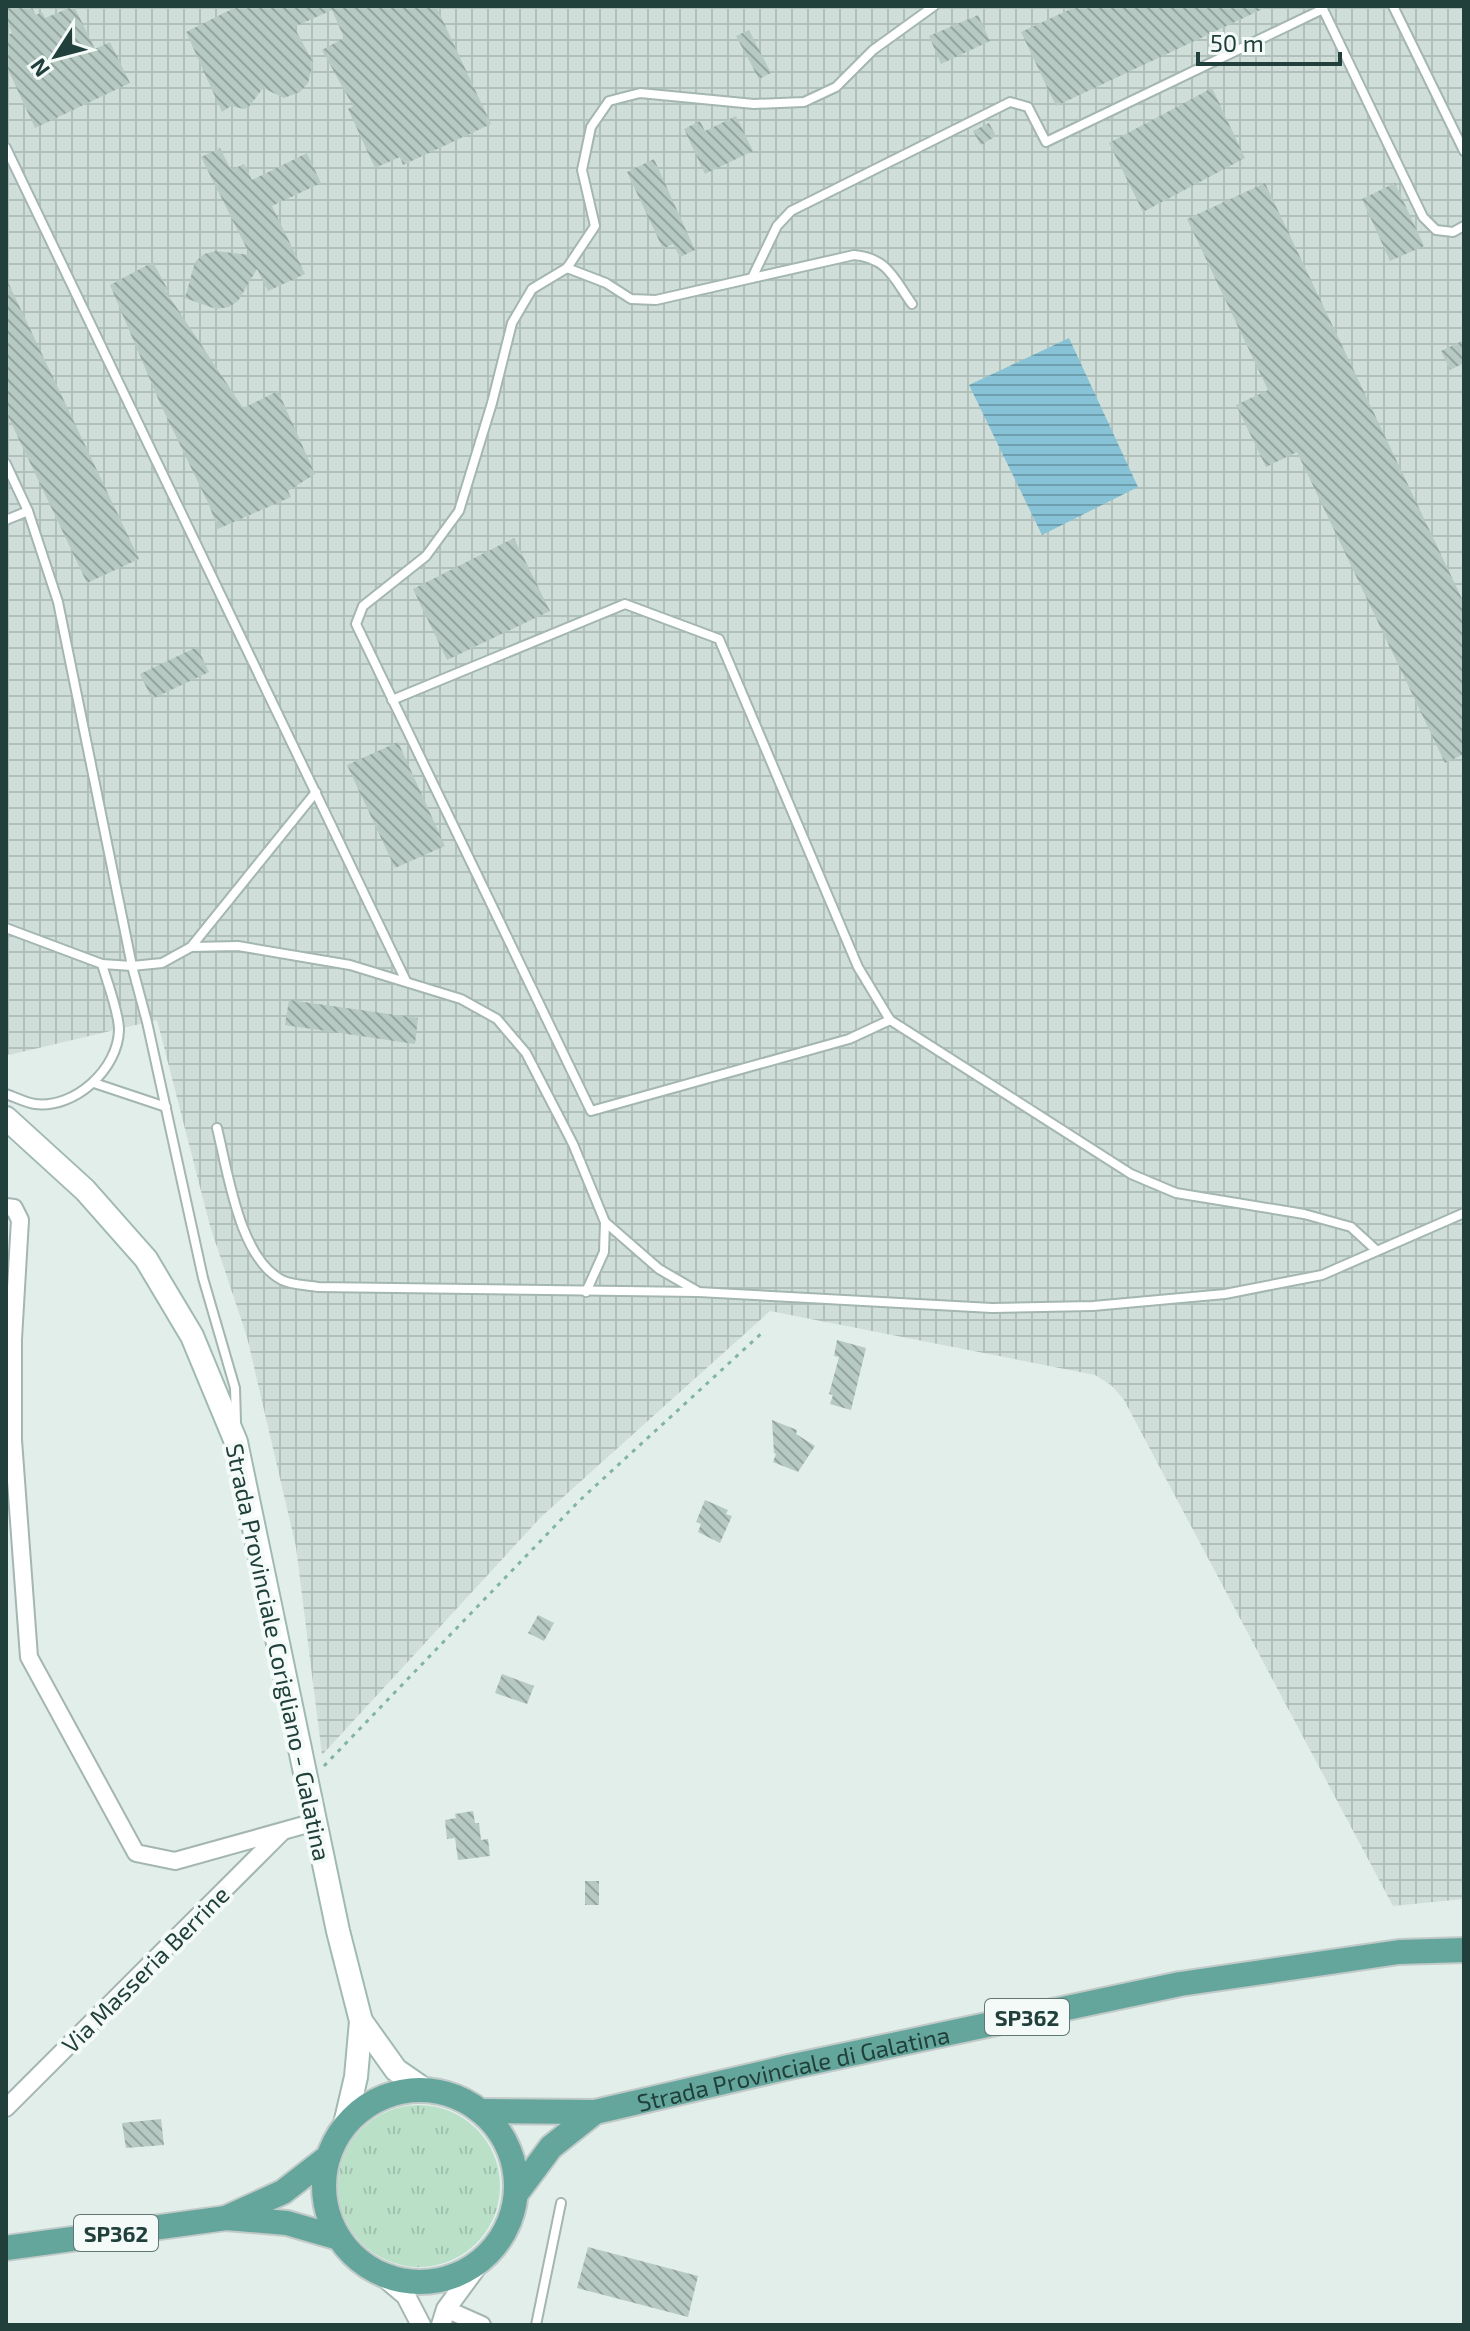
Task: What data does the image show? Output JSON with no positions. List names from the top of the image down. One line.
{"streets":{"main road":["Strada Provinciale Corigliano - Galatina","SP362","Strada Provinciale di Galatina"],"street":["Via Masseria Berrine"]},"crossings":[["Strada Provinciale Corigliano - Galatina","Strada Provinciale di Galatina"]],"scale_bar":"50 m","north":"bottom left"}
